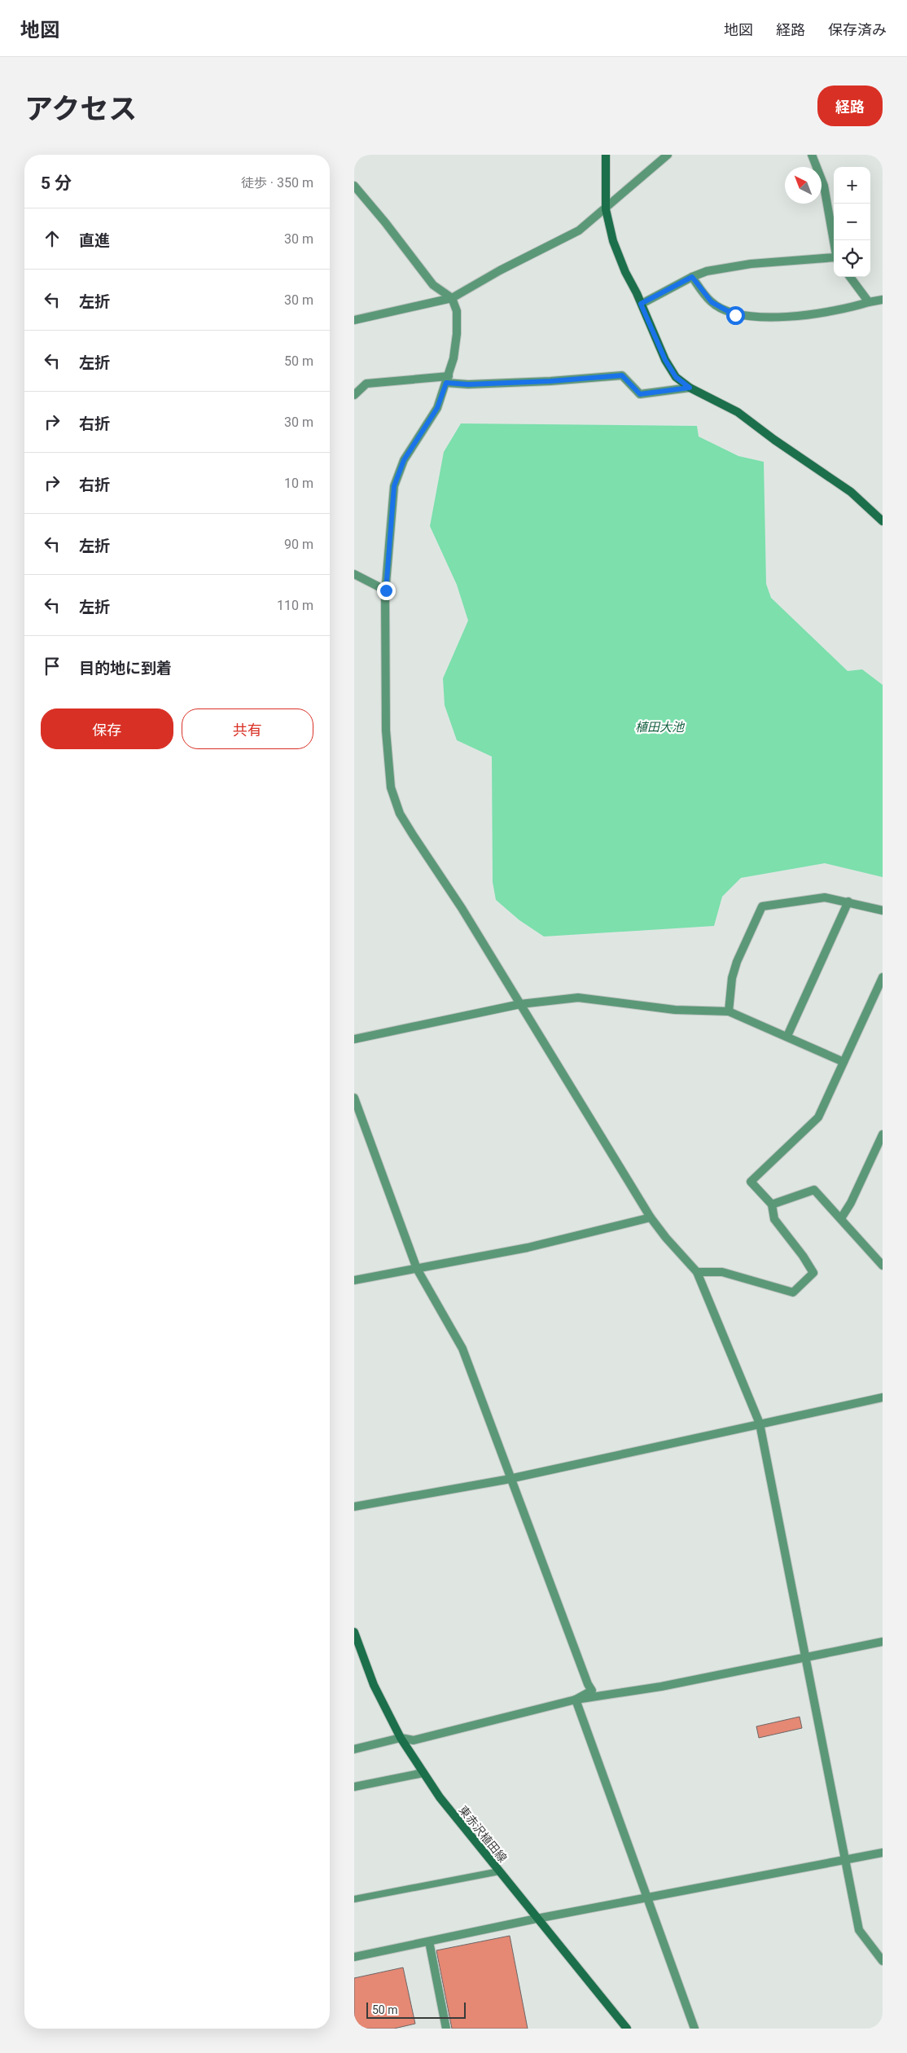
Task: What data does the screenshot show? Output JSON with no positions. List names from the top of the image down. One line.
{"streets":{"street":["東赤沢植田線"]},"water":["植田大池"],"scale_bar":"50 m","north":"top left","page":{"header":"地図","nav":["地図","経路","保存済み"],"title":"アクセス","buttons":["経路",["保存","共有"]],"heading":["5 分","徒歩 · 350 m"],"map_buttons":["+","−"],"list":[["直進","30 m"],["左折","30 m"],["左折","50 m"],["右折","30 m"],["右折","10 m"],["左折","90 m"],["左折","110 m"],"目的地に到着"],"scale":"50 m"}}
